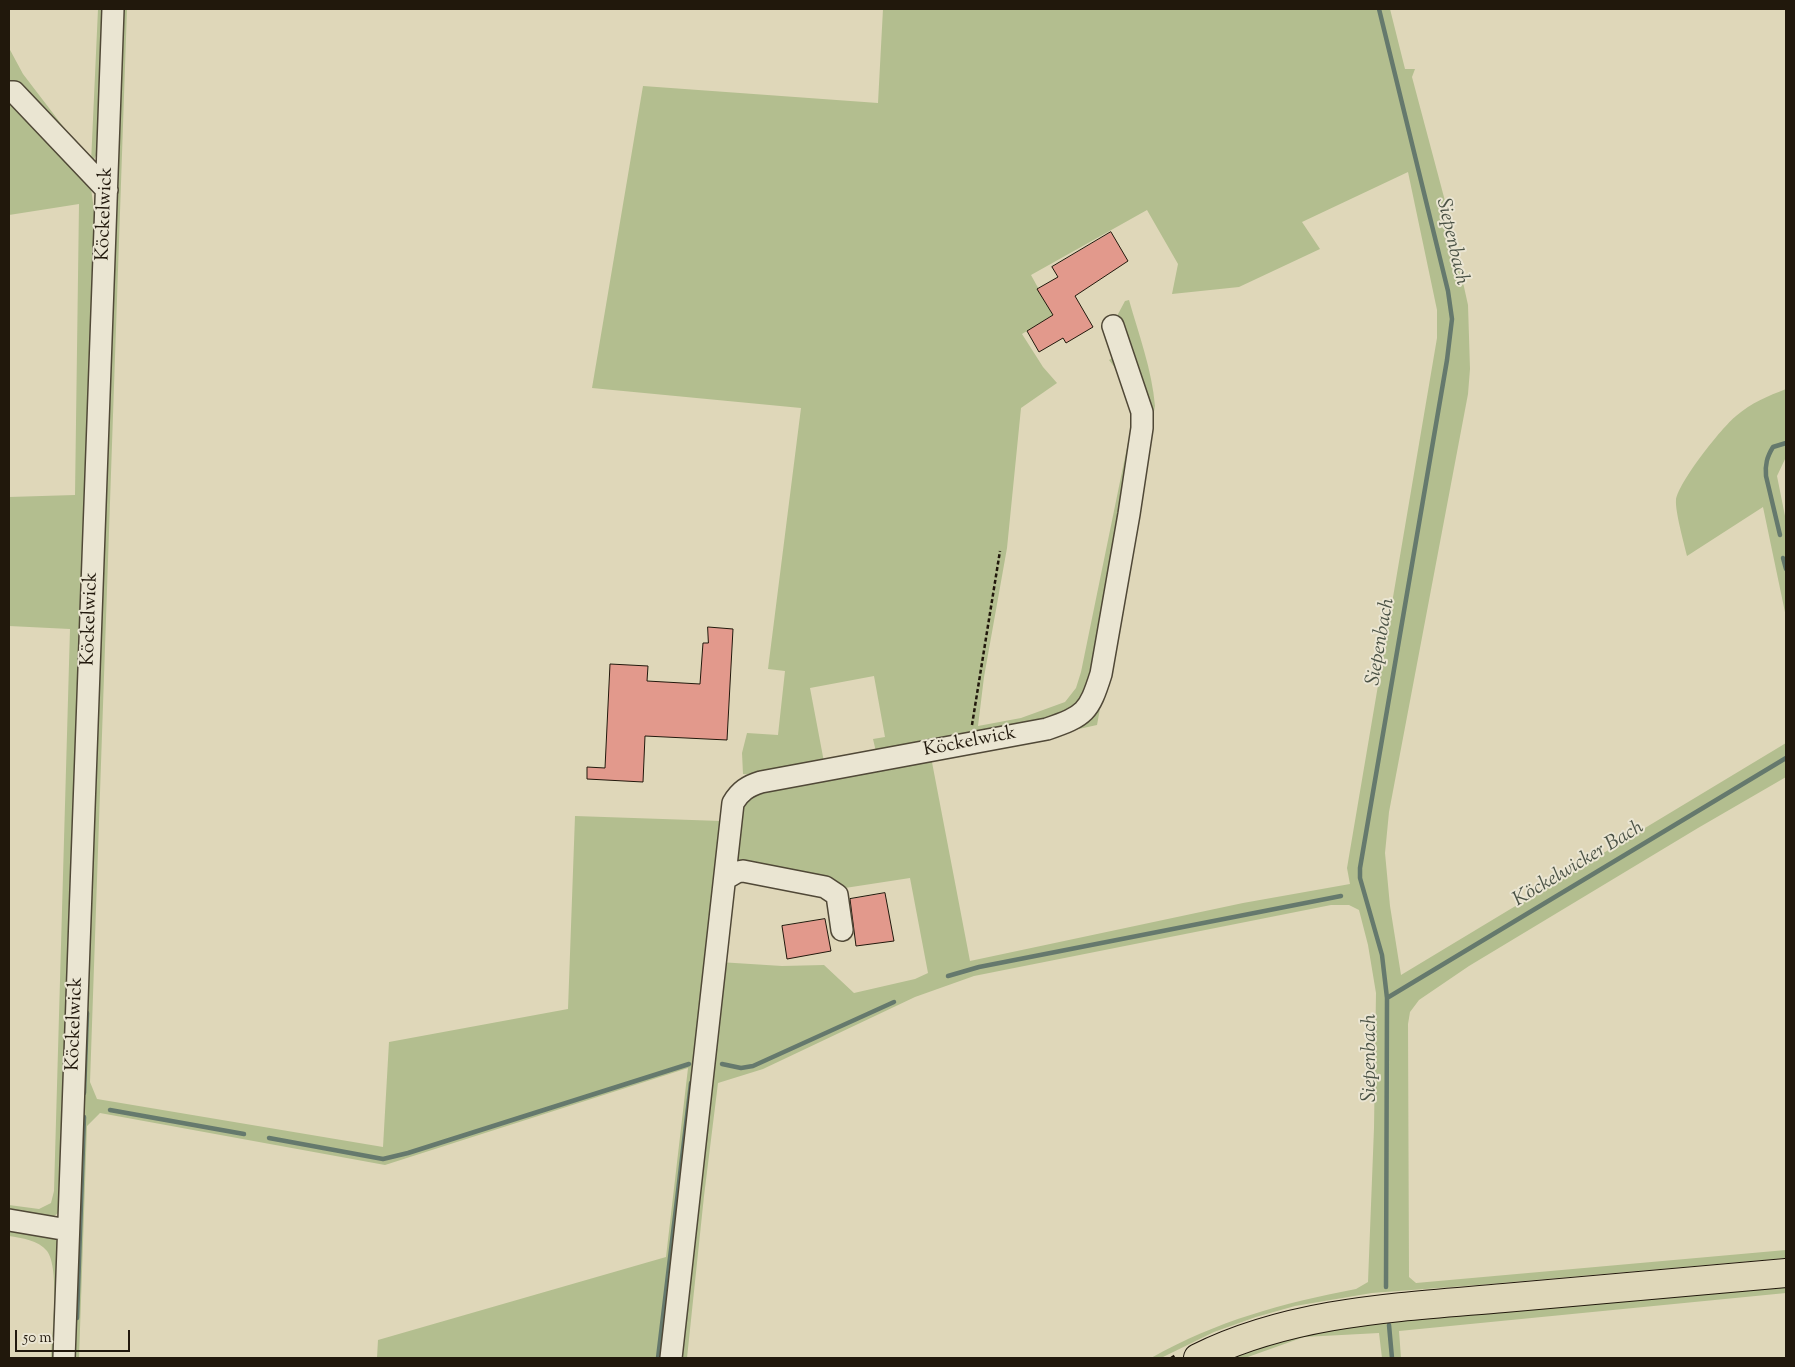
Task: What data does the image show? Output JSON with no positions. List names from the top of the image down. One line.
{"streets":{"street":["Köckelwick"]},"water":["Siepenbach","Köckelwicker Bach"],"scale_bar":"50 m"}
